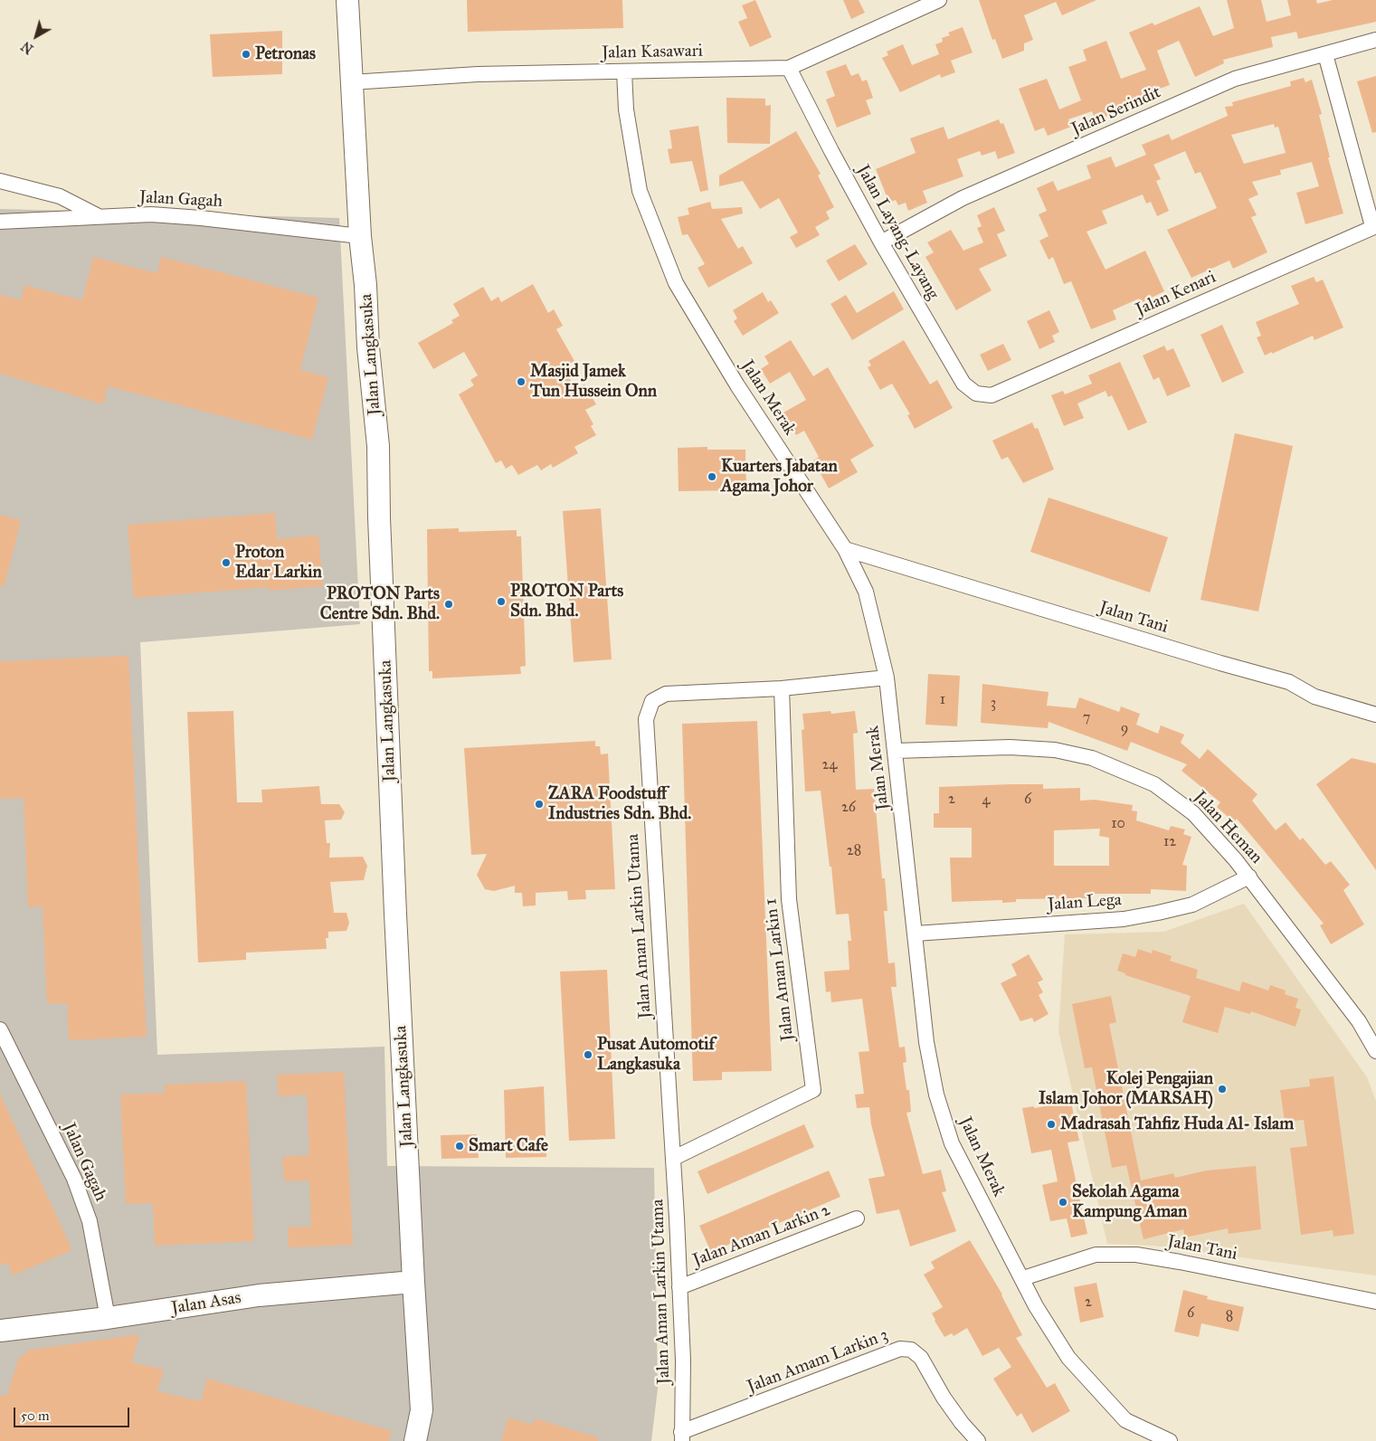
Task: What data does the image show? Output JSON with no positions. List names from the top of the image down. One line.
{"streets":{"main road":["Jalan Langkasuka","Jalan Asas"],"street":["Jalan Kasawari","Jalan Serindit","Jalan Gagah","Jalan Layang-Layang","Jalan Kenari","Jalan Merak","Jalan Tani","Jalan Heman","Jalan Lega","Jalan Aman Larkin Utama","Jalan Aman Larkin 1","Jalan Aman Larkin 2","Jalan Amam Larkin 3"]},"crossings":[["Jalan Kasawari","Jalan Layang-Layang"],["Jalan Kasawari","Jalan Langkasuka"],["Jalan Kasawari","Jalan Merak"],["Jalan Serindit","Jalan Layang-Layang"],["Jalan Gagah","Jalan Langkasuka"],["Jalan Gagah","Jalan Asas"],["Jalan Layang-Layang","Jalan Kenari"],["Jalan Langkasuka","Jalan Asas"],["Jalan Merak","Jalan Tani"],["Jalan Merak","Jalan Heman"],["Jalan Merak","Jalan Lega"],["Jalan Merak","Jalan Aman Larkin Utama"],["Jalan Heman","Jalan Lega"],["Jalan Aman Larkin Utama","Jalan Aman Larkin 1"],["Jalan Aman Larkin Utama","Jalan Aman Larkin 2"],["Jalan Aman Larkin Utama","Jalan Amam Larkin 3"]],"places":["Petronas","Masjid Jamek Tun Hussein Onn","Kuarters Jabatan Agama Johor","Proton Edar Larkin","PROTON Parts Sdn. Bhd.","PROTON Parts Centre Sdn. Bhd.","ZARA Foodstuff Industries Sdn. Bhd.","Pusat Automotif Langkasuka","Kolej Pengajian Islam Johor (MARSAH)","Madrasah Tahfiz Huda Al- Islam","Smart Cafe","Sekolah Agama Kampung Aman"],"house_numbers":["1","3","7","9","24","2","6","4","26","10","12","28","2","6","8"],"scale_bar":"50 m","north":"bottom left"}
